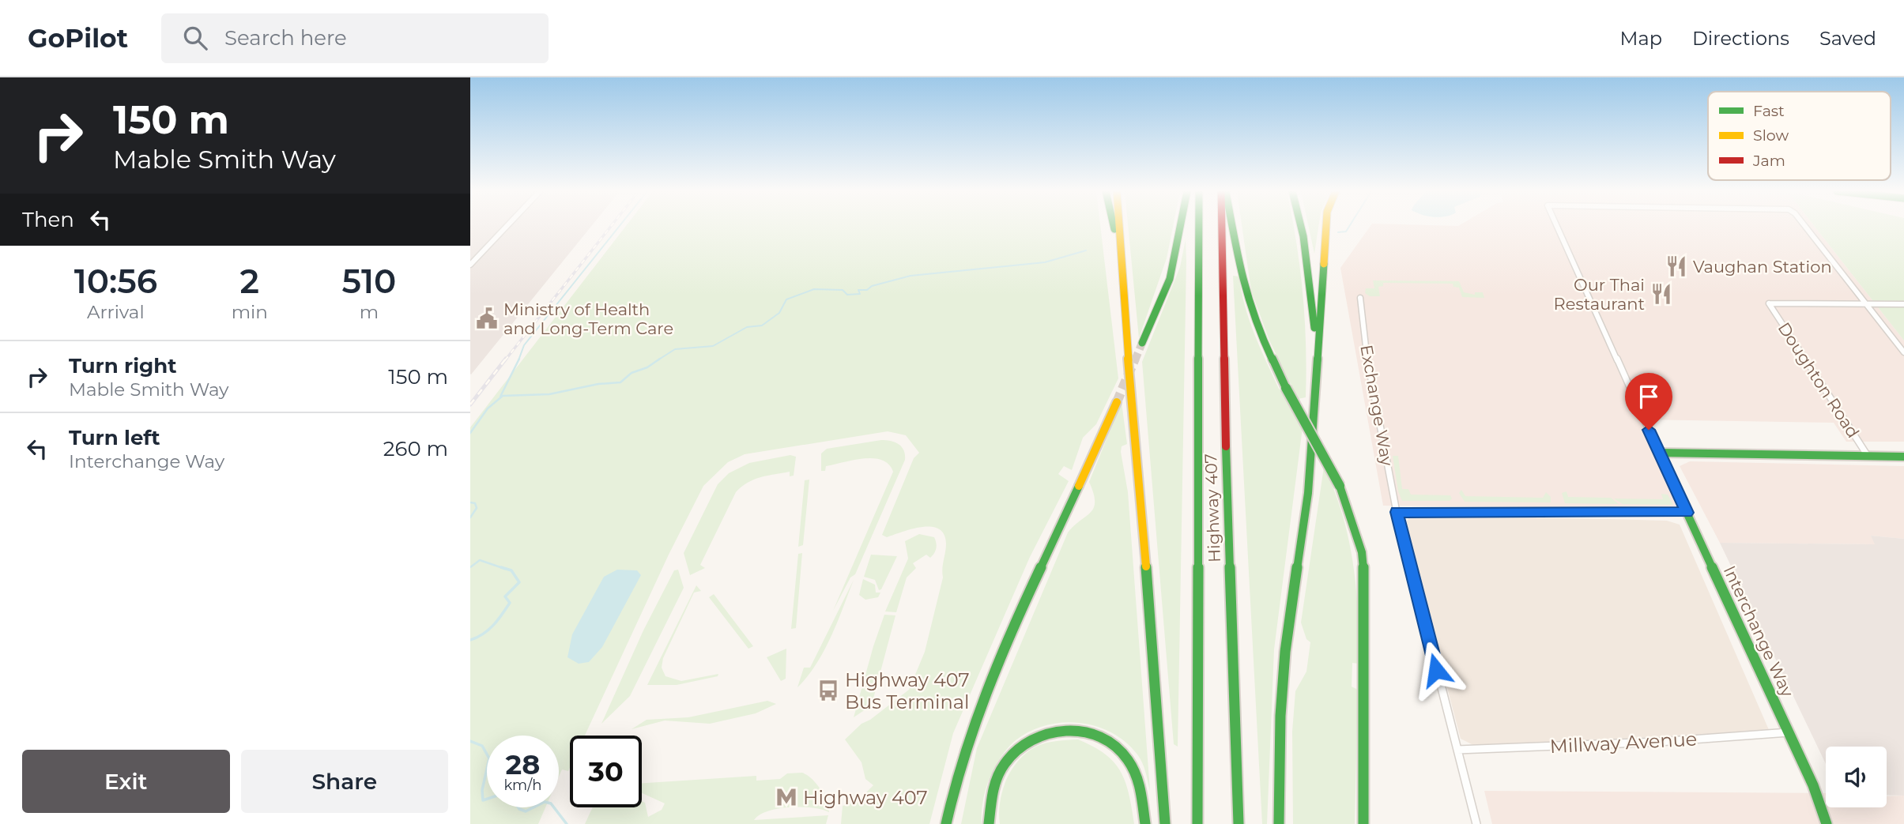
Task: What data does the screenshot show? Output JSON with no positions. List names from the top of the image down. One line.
{"streets":{"main road":["Highway 407","Interchange Way"],"street":["Doughton Road","Exchange Way","Millway Avenue"]},"crossings":[["Doughton Road","Interchange Way"],["Exchange Way","Millway Avenue"],["Interchange Way","Millway Avenue"]],"places":{"restaurant":["Vaughan Station","Our Thai Restaurant"],"public building":["Ministry of Health and Long-Term Care"],"bus stop":["Highway 407 Bus Terminal"],"metro station":["Highway 407"]},"legend":["Fast","Slow","Jam"],"page":{"header":"GoPilot","search":"Search here","nav":["Map","Directions","Saved"],"turn":["150 m","Mable Smith Way"],"then":"Then","eta":["10:56","Arrival","2","min","510","m"],"list":[{"name":"Turn right","note":"Mable Smith Way","value":"150 m"},{"name":"Turn left","note":"Interchange Way","value":"260 m"}],"speed":"28 km/h","limit":"30","buttons":["Exit","Share"]}}
